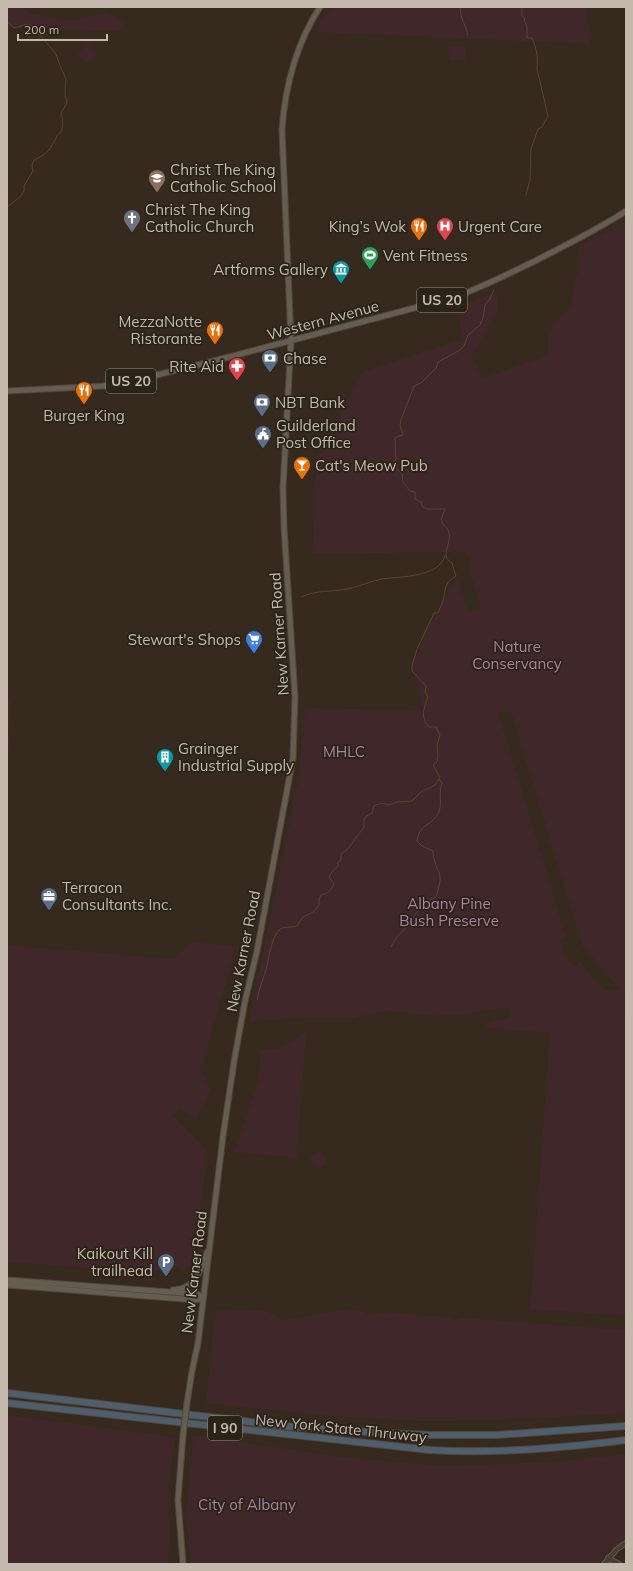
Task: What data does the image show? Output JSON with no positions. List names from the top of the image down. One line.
{"streets":{"highway":["I 90","New York State Thruway"],"main road":["US 20","Western Avenue","New Karner Road"]},"crossings":[["Western Avenue","New Karner Road"]],"parks":["Nature Conservancy","MHLC","Albany Pine Bush Preserve","City of Albany"],"places":{"school or university":["Christ The King Catholic School"],"church":["Christ The King Catholic Church"],"restaurant":["King’s Wok","MezzaNotte Ristorante","Burger King"],"hospital":["Urgent Care"],"sports":["Vent Fitness"],"museum":["Artforms Gallery"],"bank":["Chase","NBT Bank"],"pharmacy":["Rite Aid"],"public building":["Guilderland Post Office"],"bar":["Cat's Meow Pub"],"supermarket":["Stewart's Shops"],"building":["Grainger Industrial Supply"],"office":["Terracon Consultants Inc."],"parking":["Kaikout Kill trailhead"]},"scale_bar":"200 m"}
